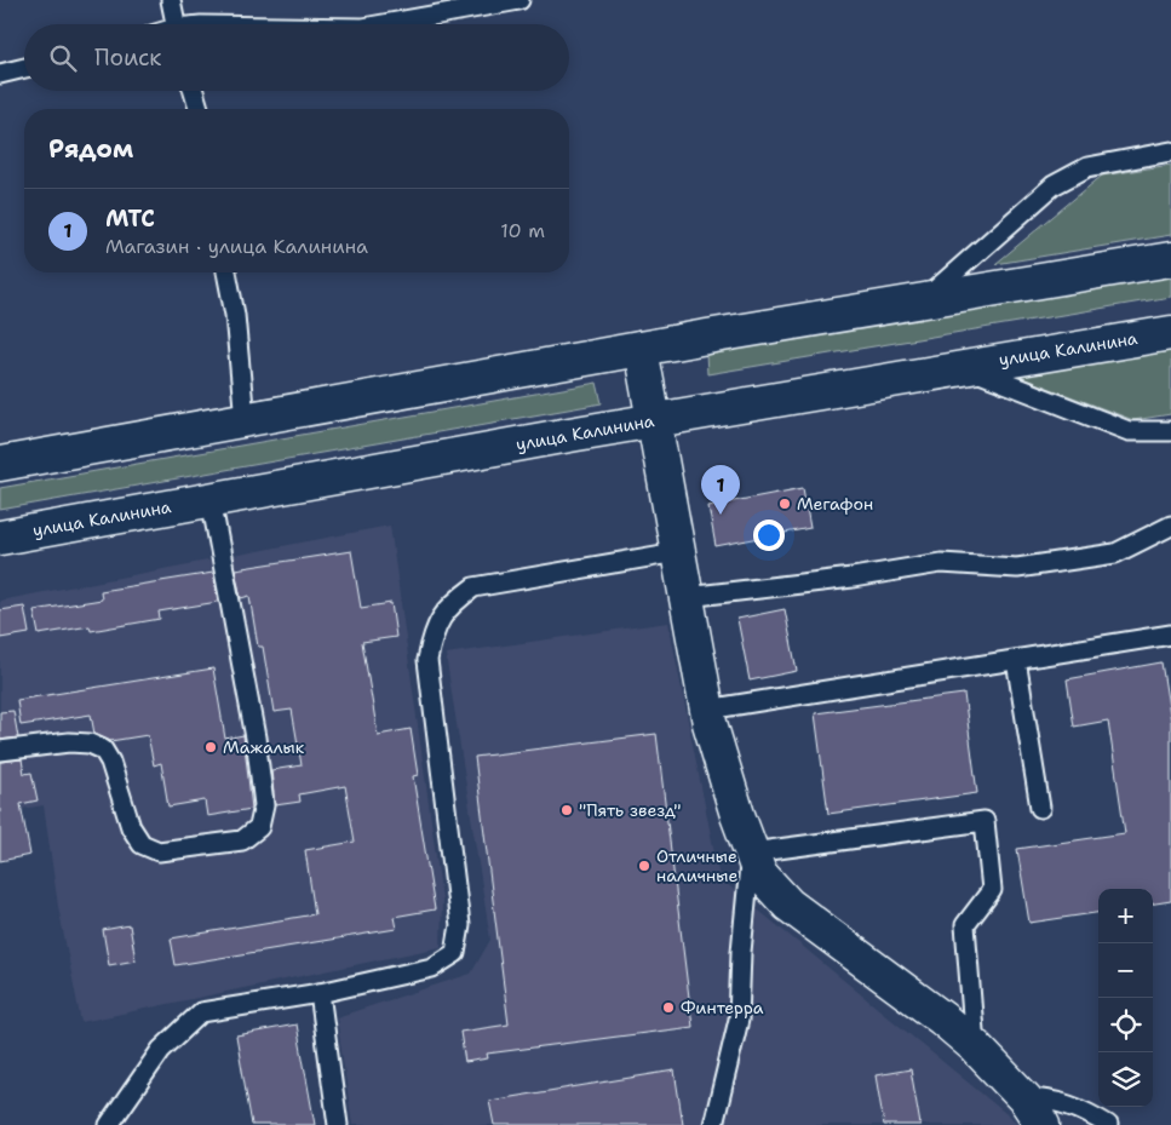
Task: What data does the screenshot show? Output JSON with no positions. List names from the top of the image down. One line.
{"streets":{"main road":["улица Калинина"]},"places":["Мегафон","Мажалык","\"Пять звезд\"","Отличные наличные","Финтерра"],"page":{"search":"Поиск","heading":"Рядом","list":[{"mark":"1","name":"МТС","note":"Магазин · улица Калинина","value":"10 m"}],"pins":"1","map_buttons":["+","−"]}}
